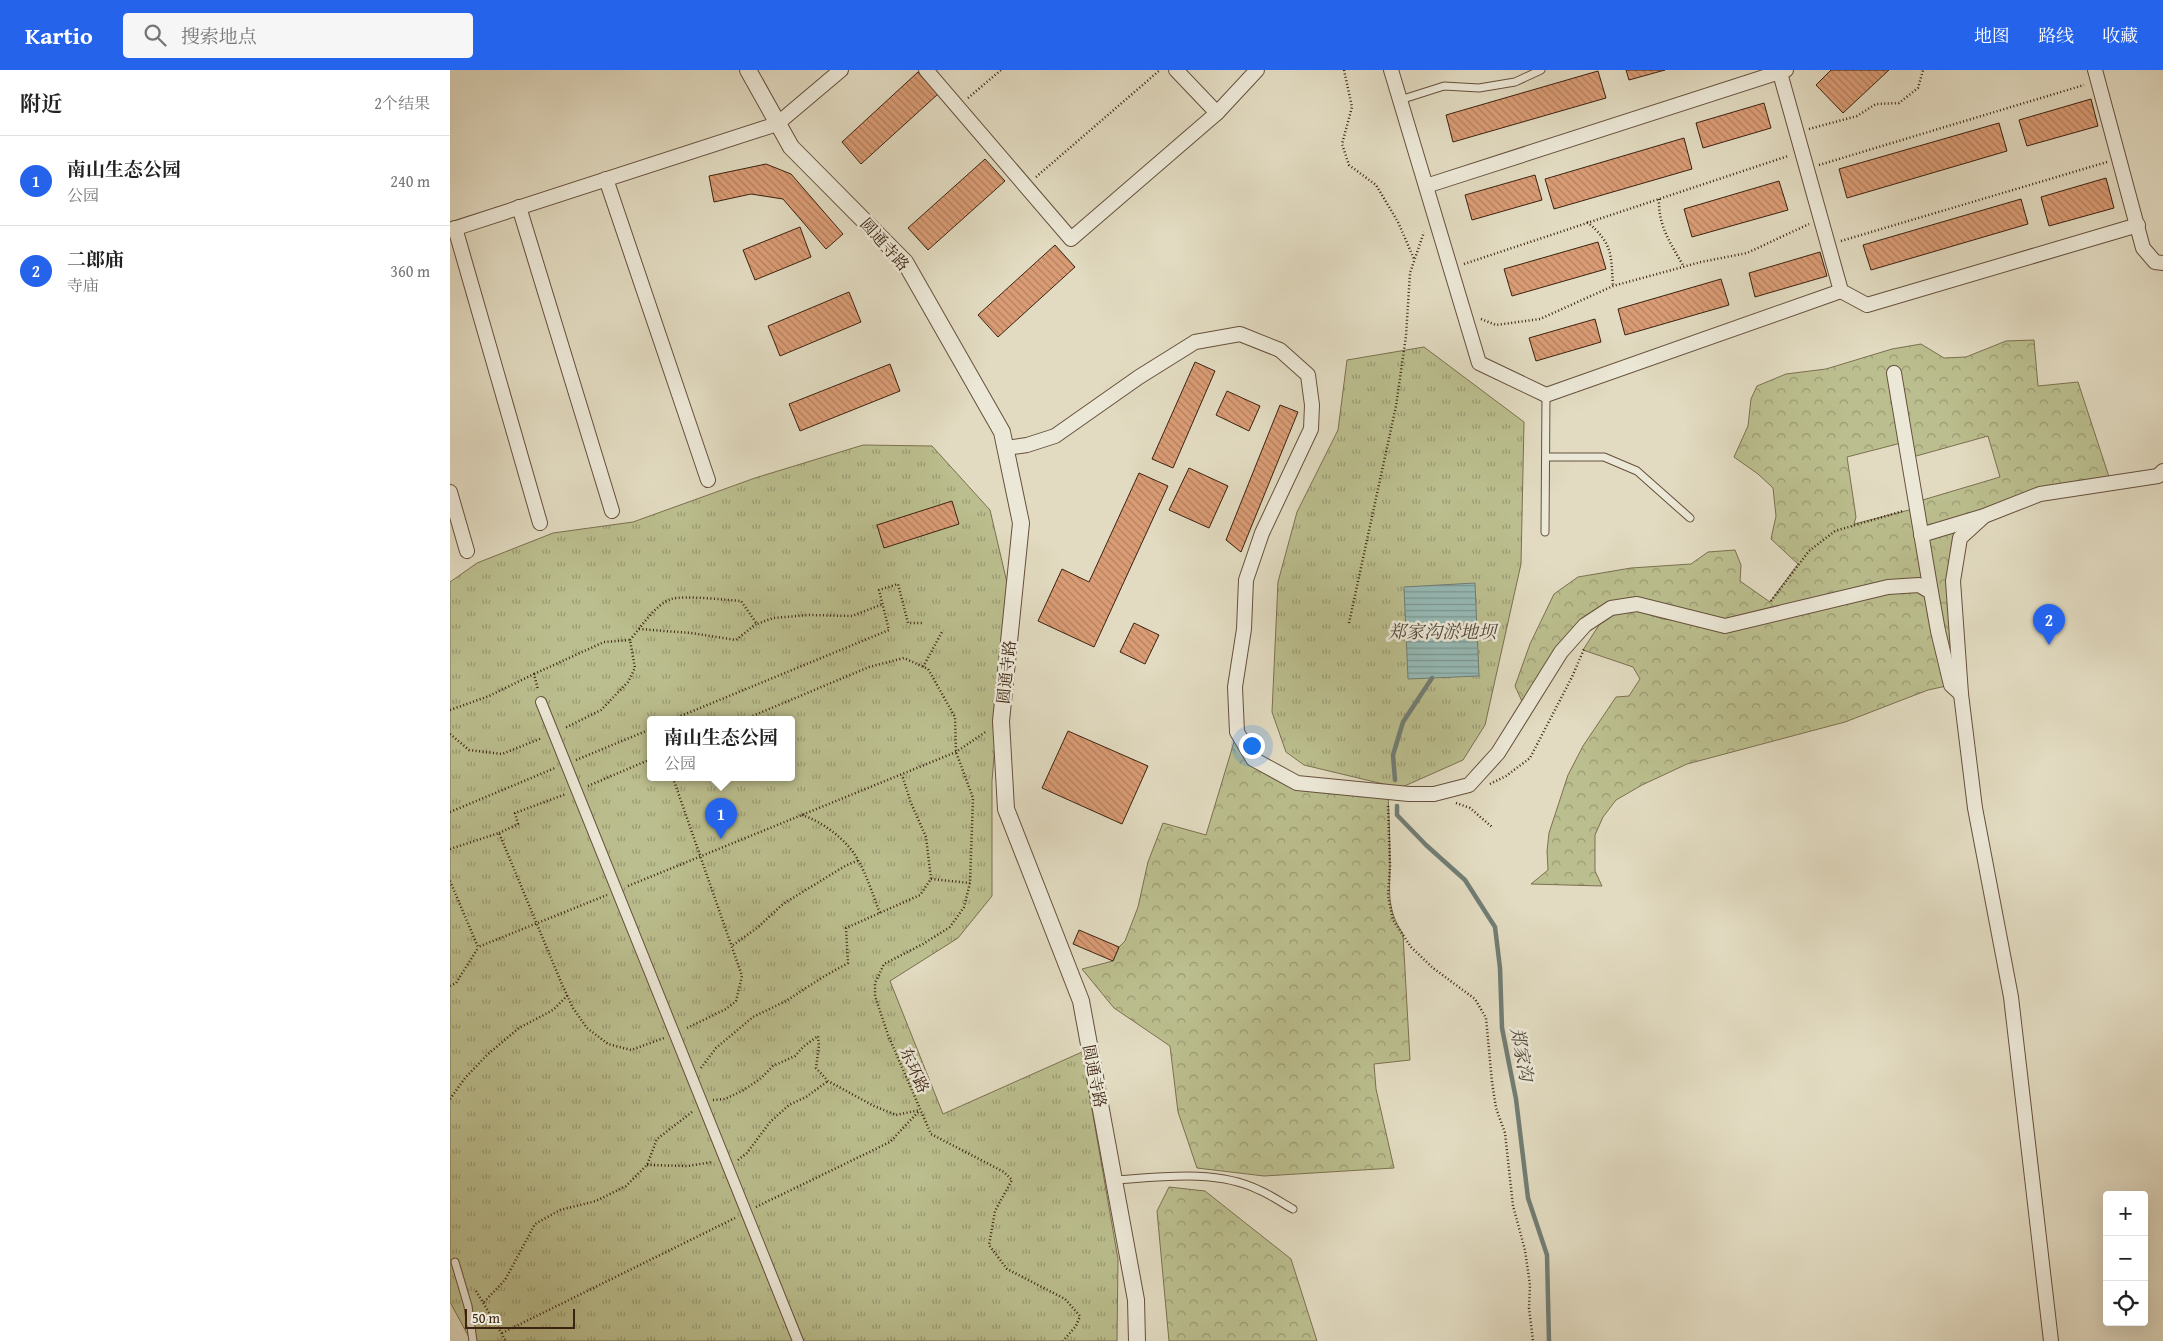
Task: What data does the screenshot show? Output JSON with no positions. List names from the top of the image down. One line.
{"streets":{"street":["圆通寺路"],"path":["东环路"]},"water":["郑家沟淤地坝","郑家沟"],"scale_bar":"50 m","page":{"header":"Kartio","search":"搜索地点","nav":["地图","路线","收藏"],"heading":["附近","2个结果"],"list":[{"mark":"1","name":"南山生态公园","note":"公园","value":"240 m"},{"mark":"2","name":"二郎庙","note":"寺庙","value":"360 m"}],"pins":["2","1"],"popup":["南山生态公园","公园"],"map_buttons":["+","−"],"scale":"50 m"}}
